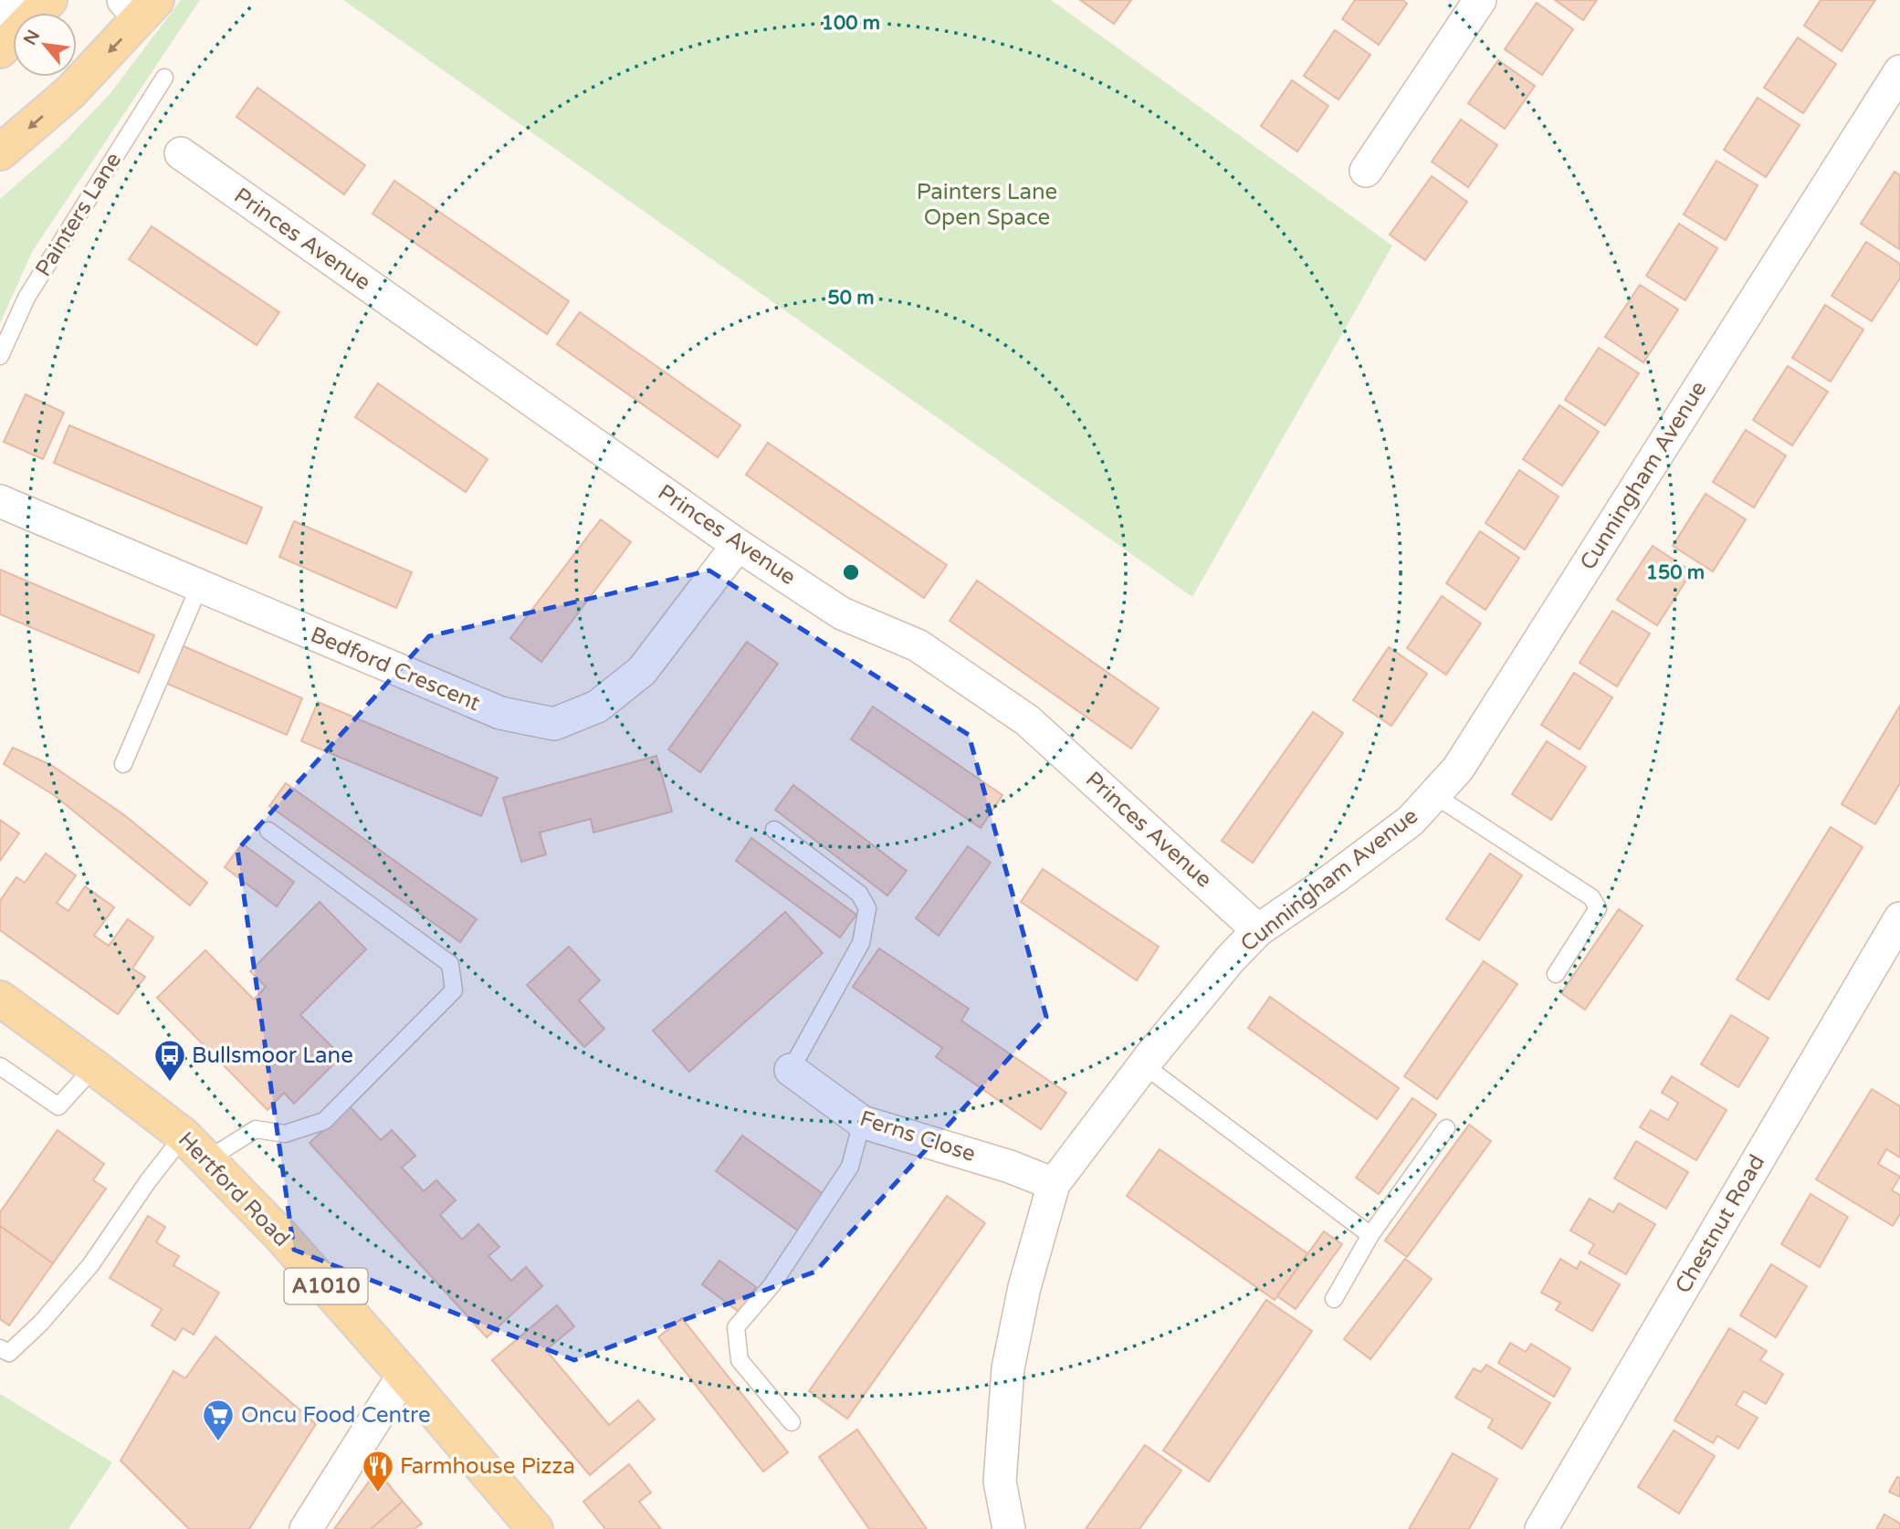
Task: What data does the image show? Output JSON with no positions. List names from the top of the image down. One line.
{"streets":{"main road":["Hertford Road","A1010"],"street":["Princes Avenue","Cunningham Avenue","Bedford Crescent","Ferns Close","Chestnut Road"],"lane":["Painters Lane"]},"crossings":[["Princes Avenue","Cunningham Avenue"],["Princes Avenue","Bedford Crescent"],["Cunningham Avenue","Ferns Close"]],"parks":["Painters Lane Open Space"],"places":{"bus stop":["Bullsmoor Lane"],"supermarket":["Oncu Food Centre"],"restaurant":["Farmhouse Pizza"]},"north":"top left","rings":["100 m","50 m","150 m"]}
